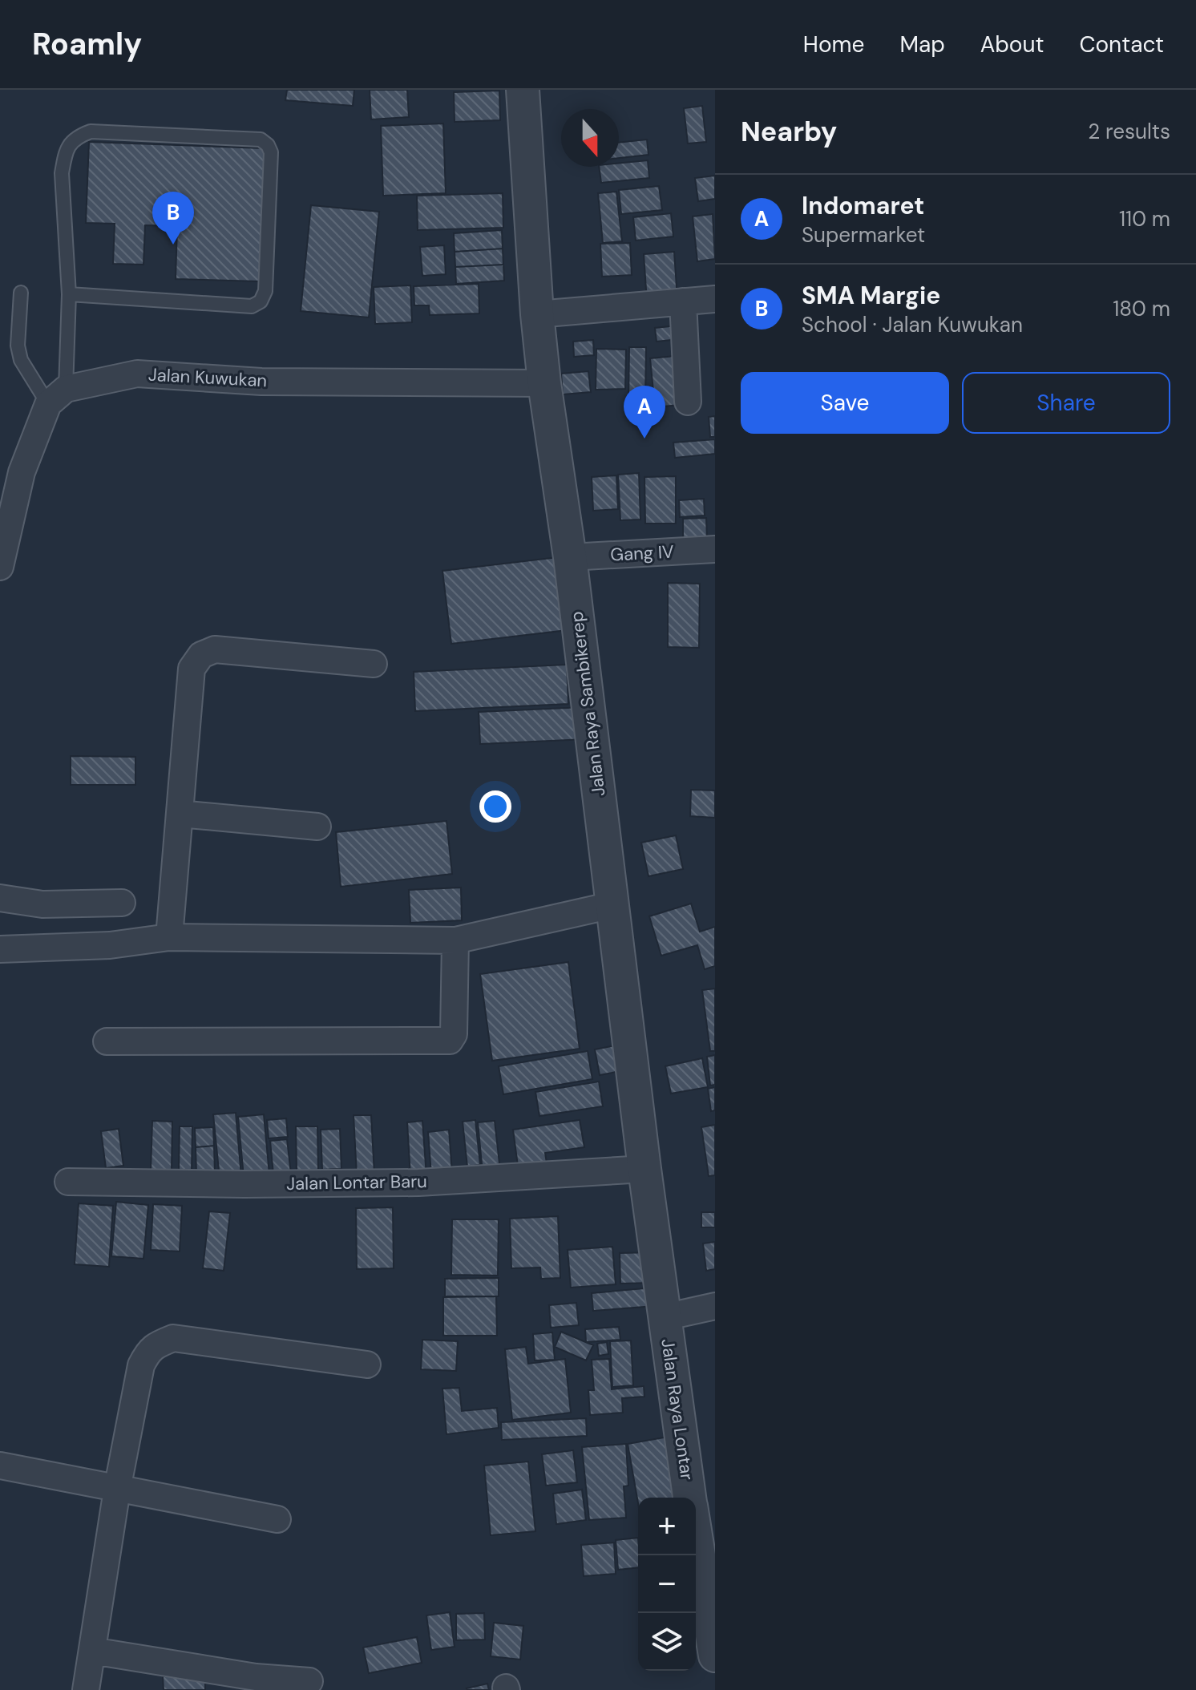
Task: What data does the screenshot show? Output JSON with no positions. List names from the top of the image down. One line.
{"streets":{"street":["Jalan Kuwukan","Gang IV","Jalan Raya Sambikerep","Jalan Lontar Baru","Jalan Raya Lontar"]},"crossings":[["Jalan Kuwukan","Jalan Raya Sambikerep"],["Gang IV","Jalan Raya Sambikerep"],["Jalan Raya Sambikerep","Jalan Lontar Baru"],["Jalan Raya Sambikerep","Jalan Raya Lontar"]],"north":"bottom","page":{"header":"Roamly","nav":["Home","Map","About","Contact"],"heading":["Nearby","2 results"],"list":[{"mark":"A","name":"Indomaret","note":"Supermarket","value":"110 m"},{"mark":"B","name":"SMA Margie","note":"School · Jalan Kuwukan","value":"180 m"}],"pins":["B","A"],"buttons":["Save","Share"],"map_buttons":["+","−"]}}
